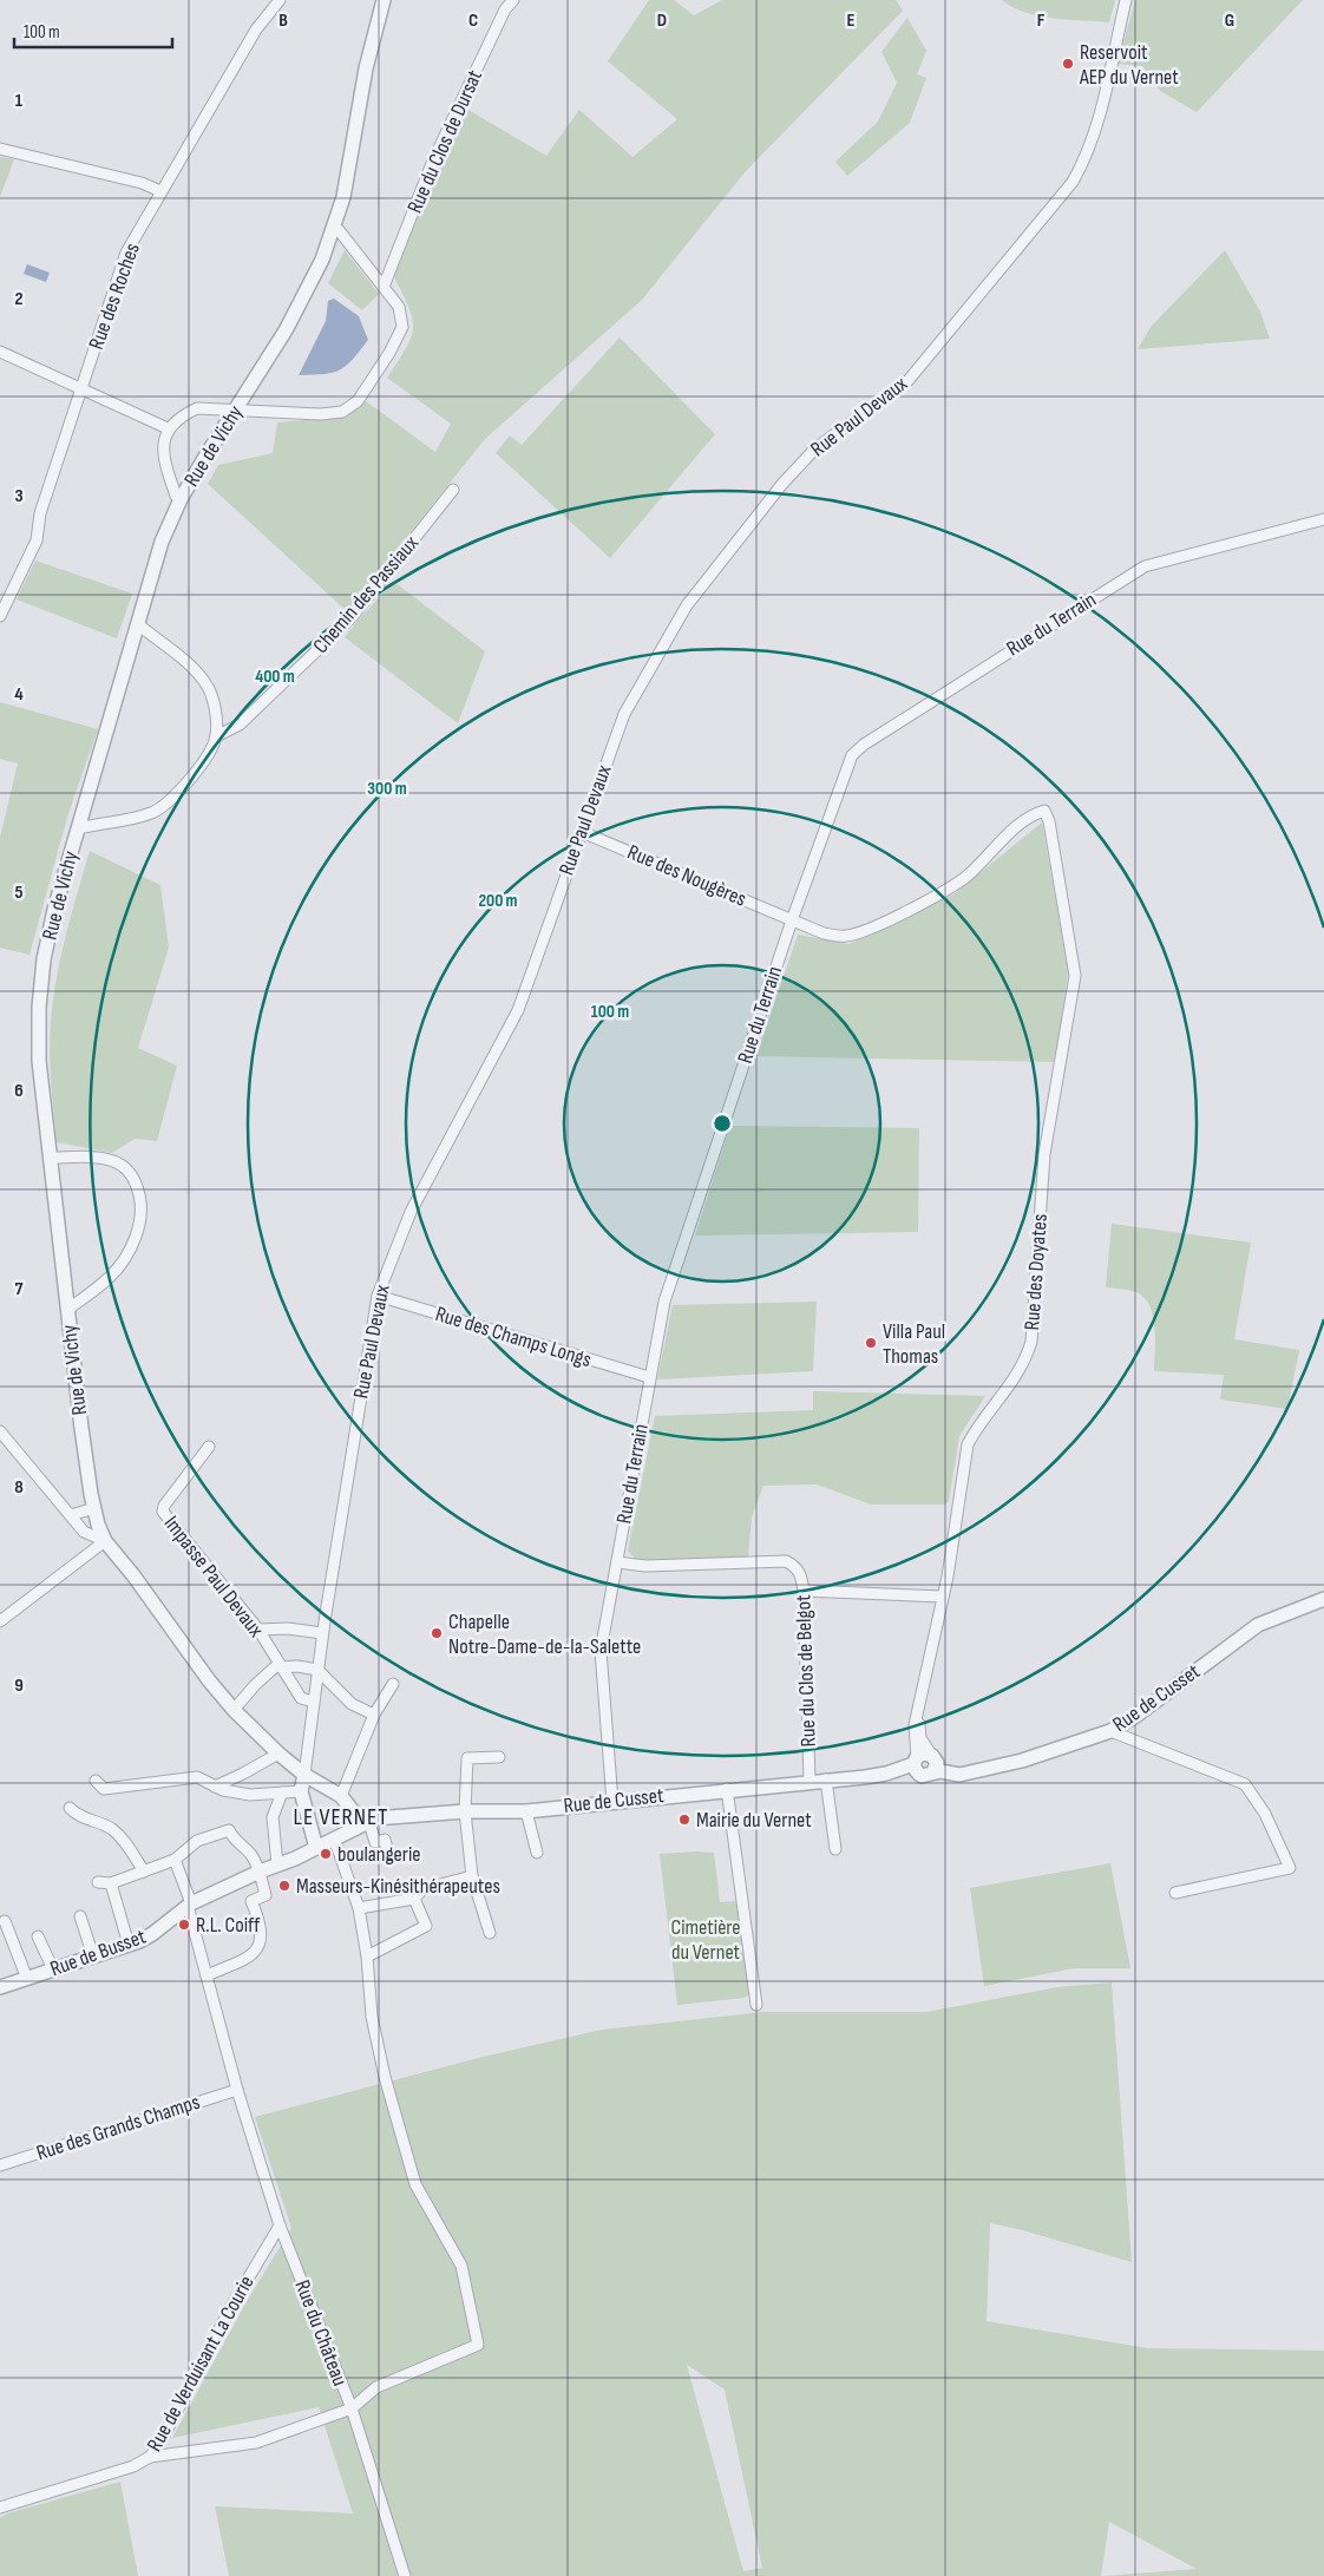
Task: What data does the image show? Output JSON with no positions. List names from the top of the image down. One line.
{"streets":{"street":["Rue du Clos de Dursat","Rue des Roches","Rue Paul Devaux","Rue de Vichy","Chemin des Passiaux","Rue du Terrain","Rue des Nougères","Rue des Doyates","Rue des Champs Longs","Impasse Paul Devaux","Rue du Clos de Belgot","Rue de Cusset","Rue de Busset","Rue des Grands Champs","Rue du Château","Rue de Verduisant La Courie"]},"crossings":[["Rue Paul Devaux","Rue de Vichy"],["Rue Paul Devaux","Rue des Nougères"],["Rue Paul Devaux","Rue des Champs Longs"],["Rue Paul Devaux","Impasse Paul Devaux"],["Rue de Vichy","Rue de Cusset"],["Rue de Vichy","Rue de Busset"],["Rue du Terrain","Rue des Nougères"],["Rue du Terrain","Rue des Champs Longs"],["Rue du Terrain","Rue du Clos de Belgot"],["Rue du Terrain","Rue de Cusset"],["Rue des Nougères","Rue des Doyates"],["Rue des Doyates","Rue de Cusset"],["Rue du Clos de Belgot","Rue de Cusset"],["Rue de Cusset","Rue de Busset"],["Rue de Busset","Rue du Château"],["Rue des Grands Champs","Rue du Château"],["Rue du Château","Rue de Verduisant La Courie"]],"districts":["LE VERNET"],"parks":["Cimetière du Vernet"],"places":["Reservoit AEP du Vernet","Villa Paul Thomas","Chapelle Notre-Dame-de-la-Salette","Mairie du Vernet","boulangerie","Masseurs-Kinésithérapeutes","R.L. Coiff"],"scale_bar":"100 m","grid":{"columns":["B","C","D","E","F","G"],"rows":["1","2","3","4","5","6","7","8","9"]},"rings":["400 m","300 m","200 m","100 m"]}
